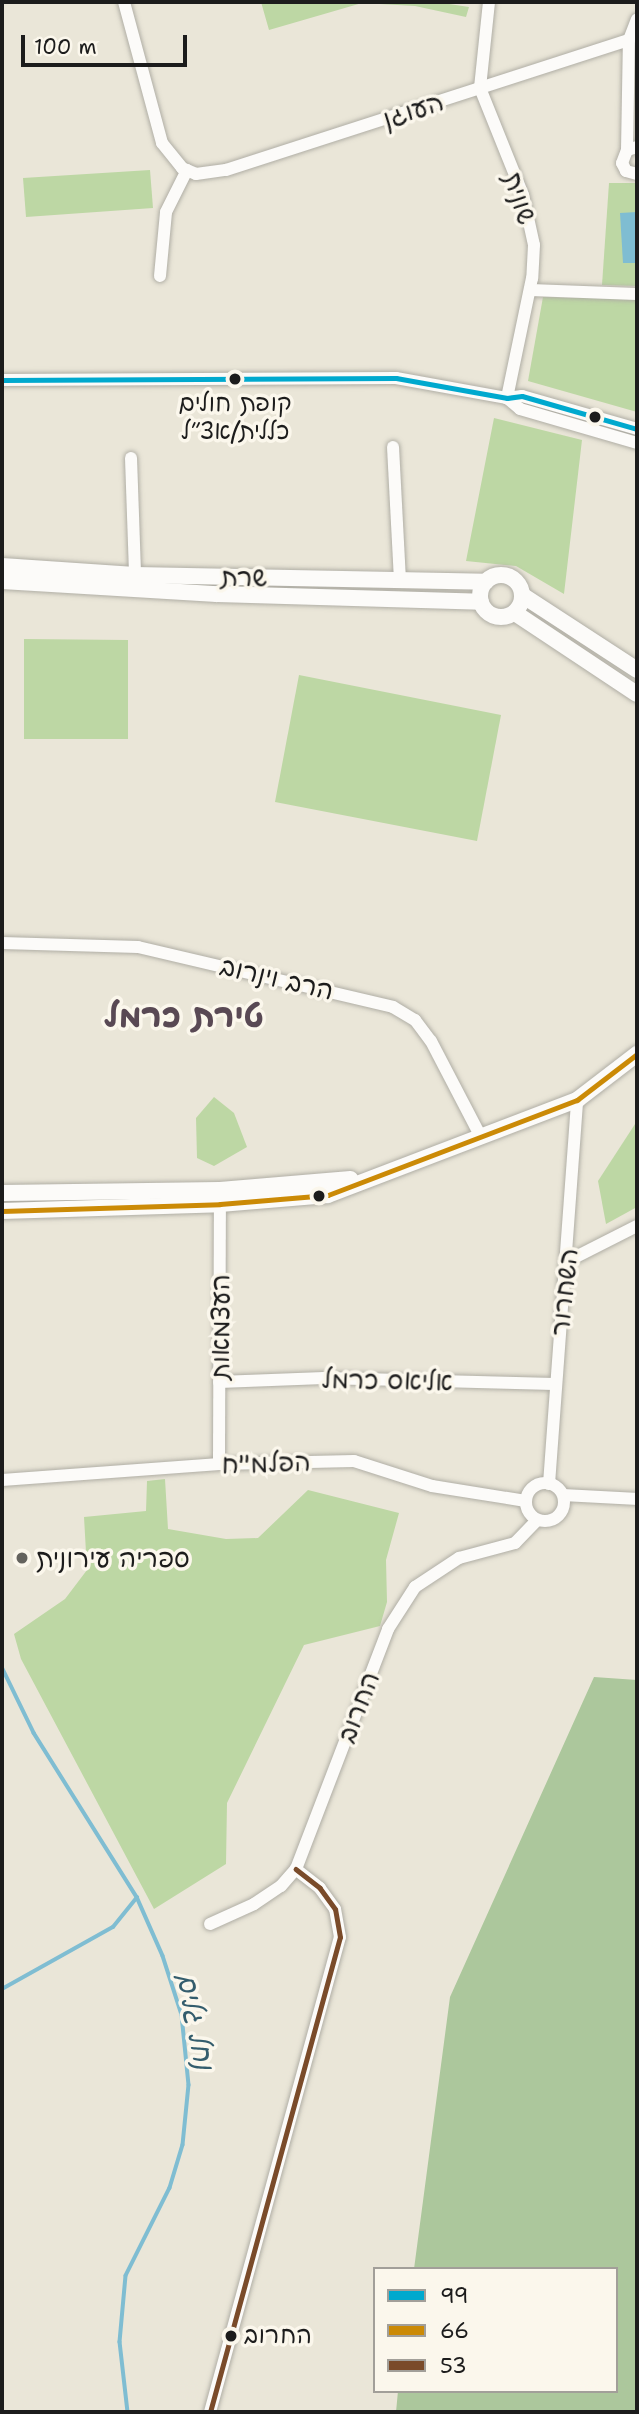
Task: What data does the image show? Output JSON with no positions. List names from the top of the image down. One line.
{"streets":{"street":["העוגן","שונית","שרת","הרב וינרוב","השחרור","העצמאות","אליאס כרמל","הפלמ\"ח","החרוב"]},"crossings":[["העוגן","שונית"],["השחרור","אליאס כרמל"],["השחרור","הפלמ\"ח"],["השחרור","החרוב"],["העצמאות","אליאס כרמל"],["העצמאות","הפלמ\"ח"],["הפלמ\"ח","החרוב"]],"districts":["טירת כרמל"],"water":["נחל גלים"],"places":["קופת חולים כללית/אצ״ל","ספריה עירונית","החרוב"],"lines":["transit line 99","transit line 66","transit line 53"],"legend":["99","66","53"],"scale_bar":"100 m"}
